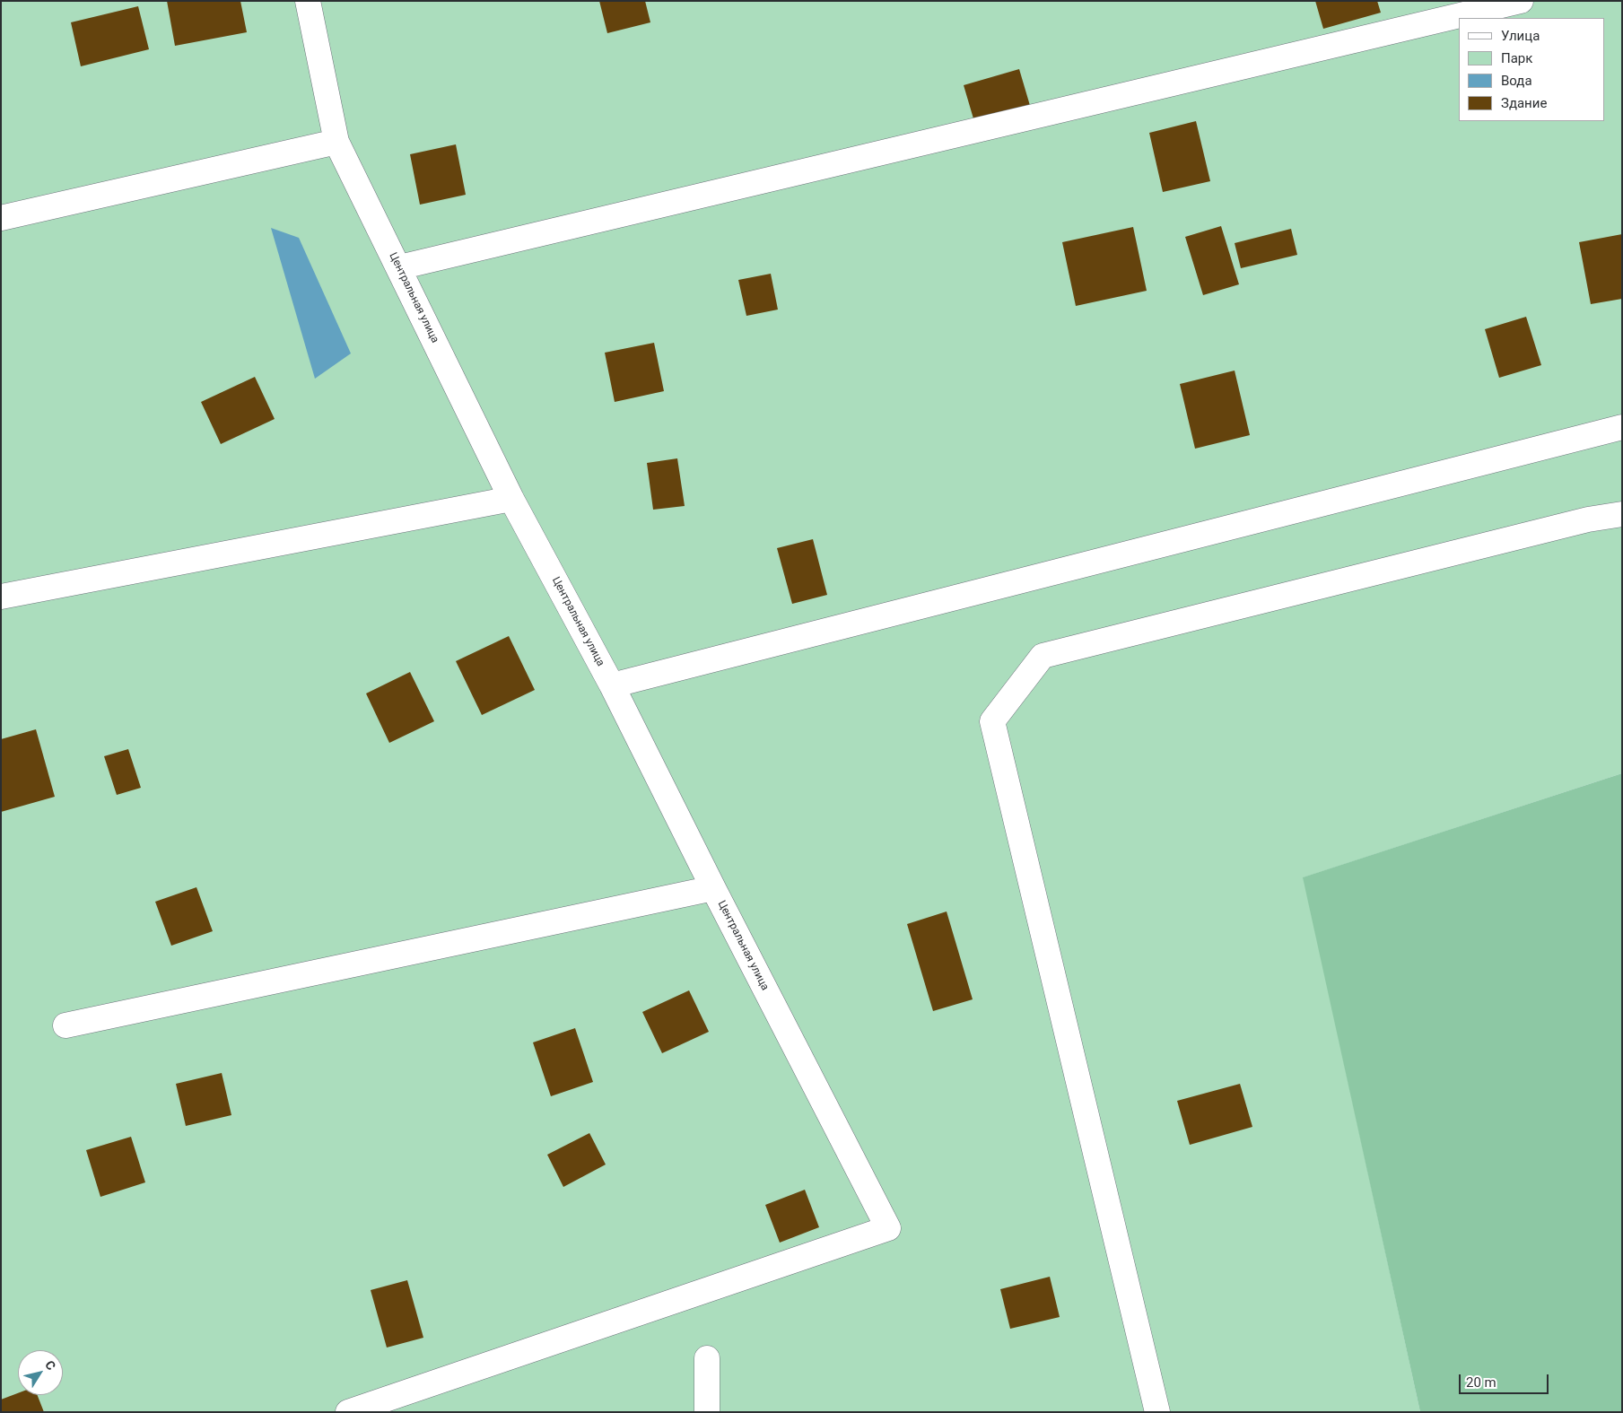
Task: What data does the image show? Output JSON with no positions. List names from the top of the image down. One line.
{"streets":{"street":["Центральная улица"]},"legend":["Улица","Парк","Вода","Здание"],"scale_bar":"20 m","north":"top right"}
